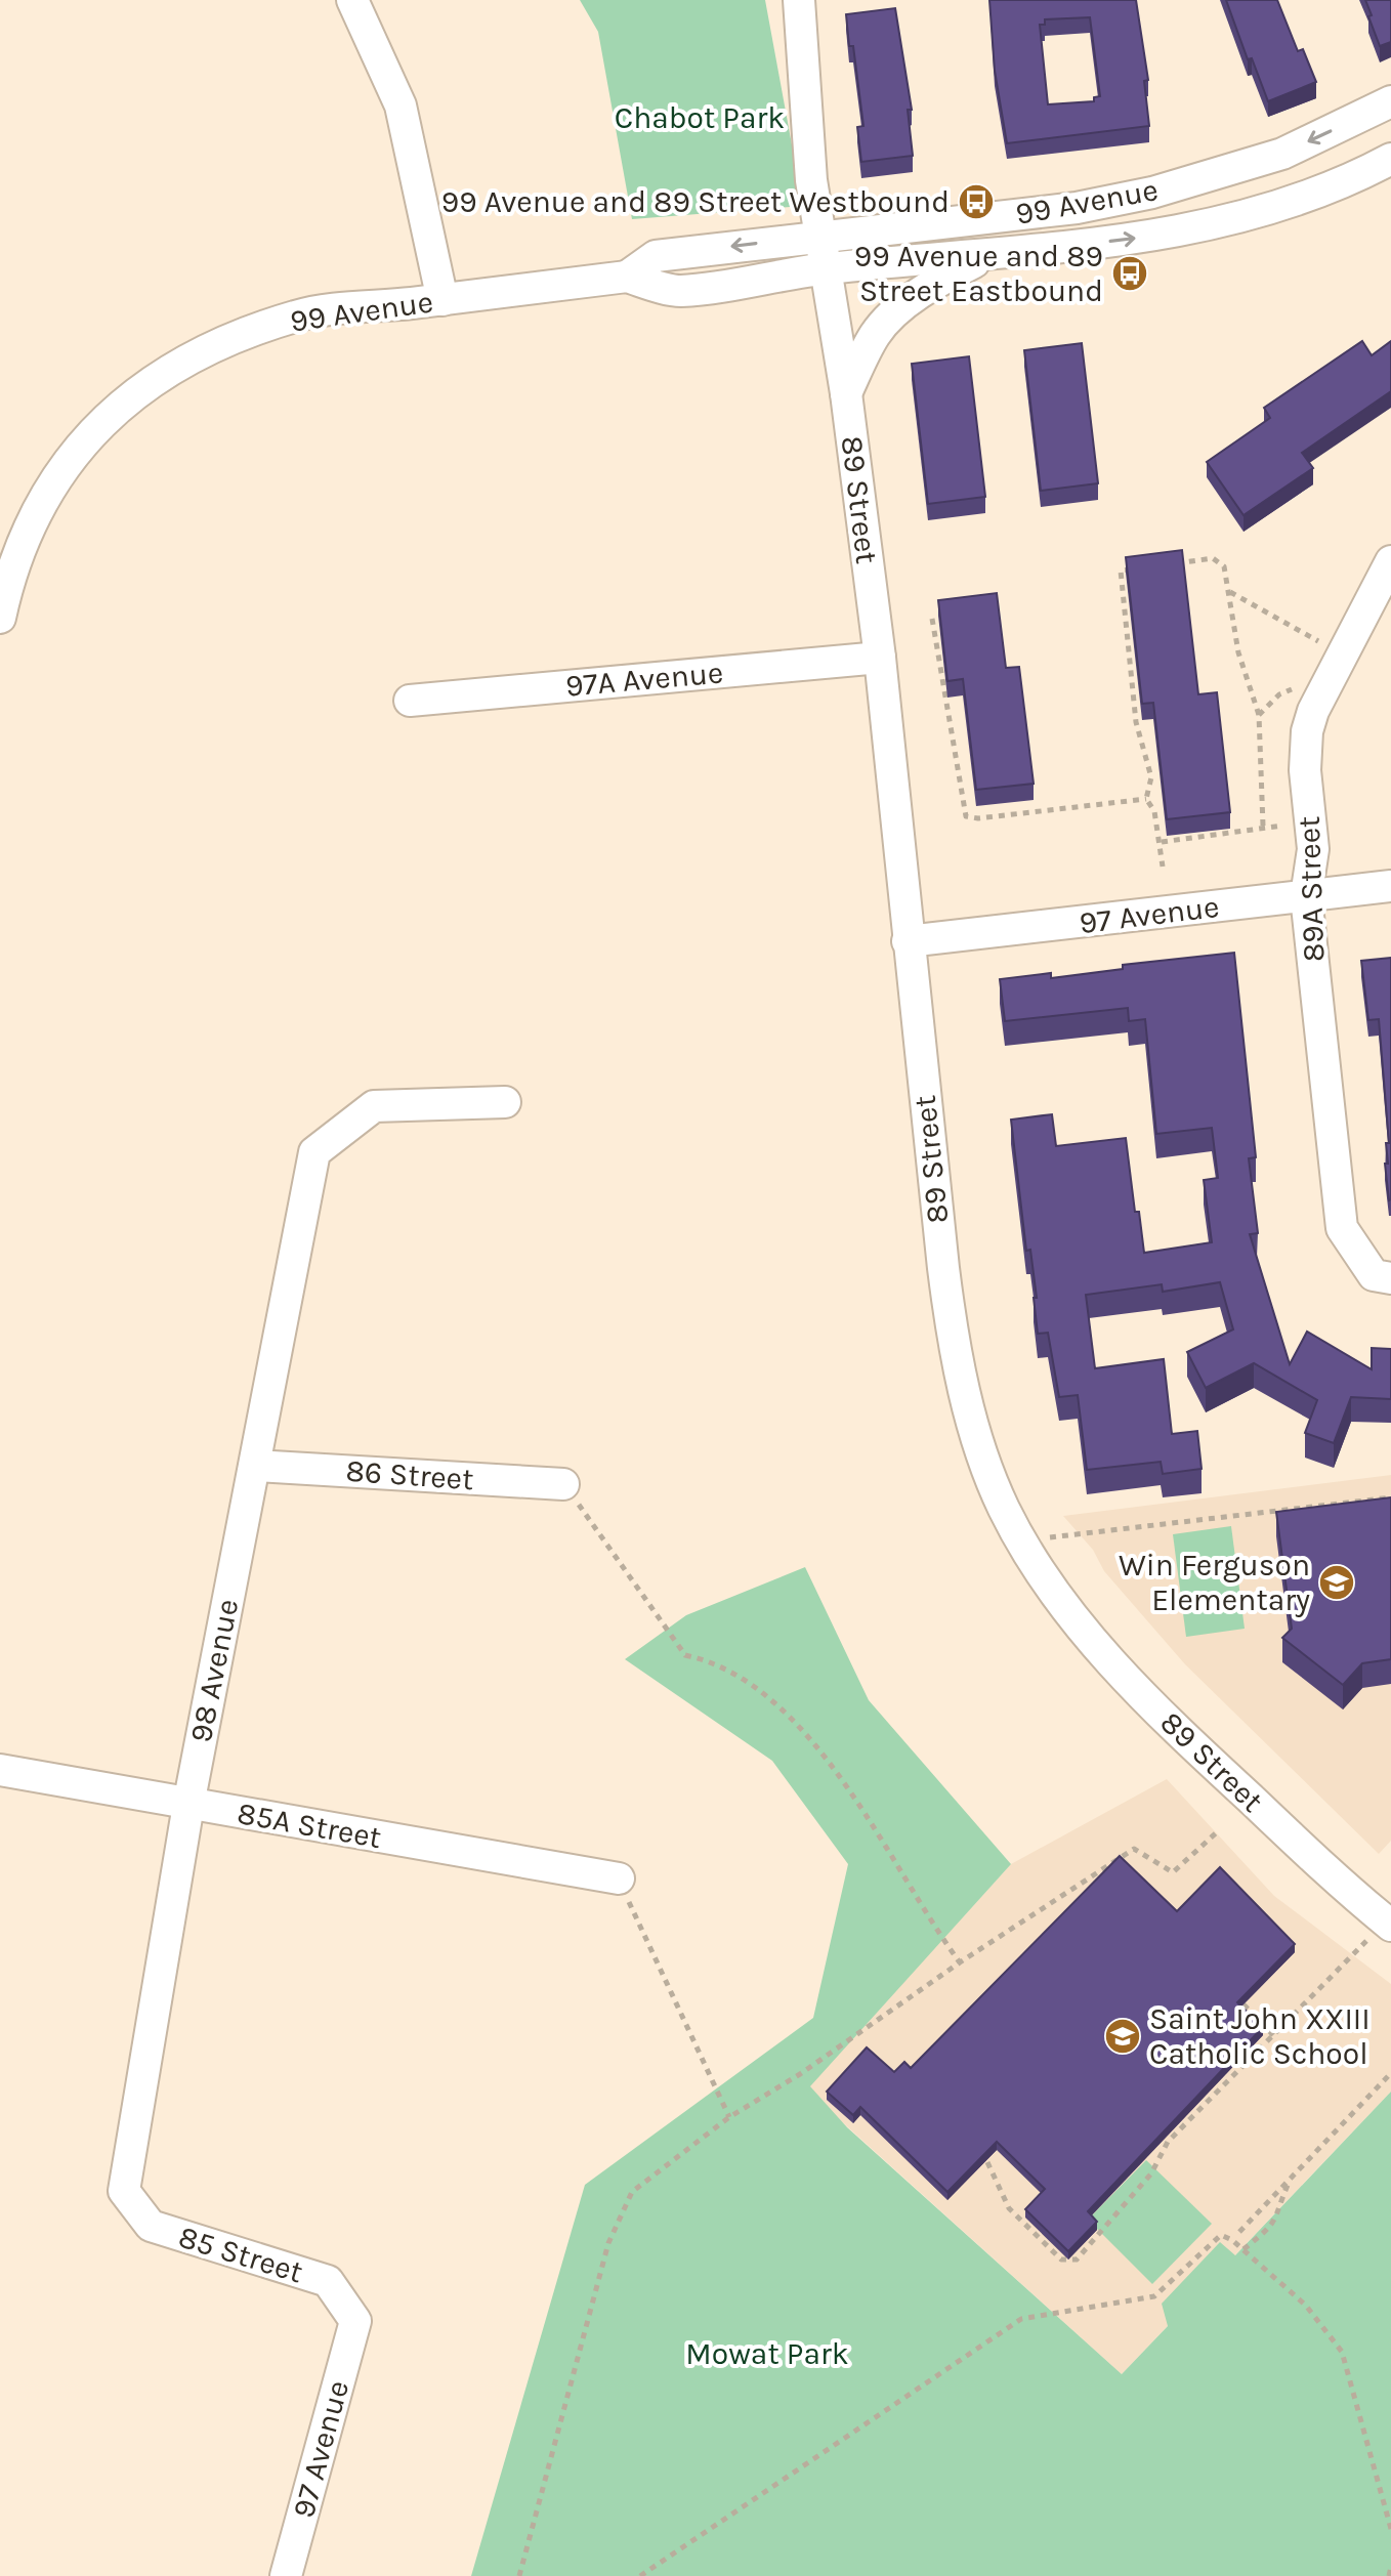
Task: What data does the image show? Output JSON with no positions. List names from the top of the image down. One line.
{"streets":{"street":["99 Avenue","89 Street","97A Avenue","89A Street","97 Avenue","86 Street","98 Avenue","85A Street","85 Street"]},"crossings":[["99 Avenue","89 Street"],["89 Street","97A Avenue"],["89 Street","97 Avenue"],["89A Street","97 Avenue"],["97 Avenue","85 Street"],["86 Street","98 Avenue"],["98 Avenue","85A Street"],["98 Avenue","85 Street"]],"parks":["Chabot Park","Mowat Park"],"places":{"bus stop":["99 Avenue and 89 Street Westbound","99 Avenue and 89 Street Eastbound"],"school or university":["Win Ferguson Elementary","Saint John XXIII Catholic School"]}}
